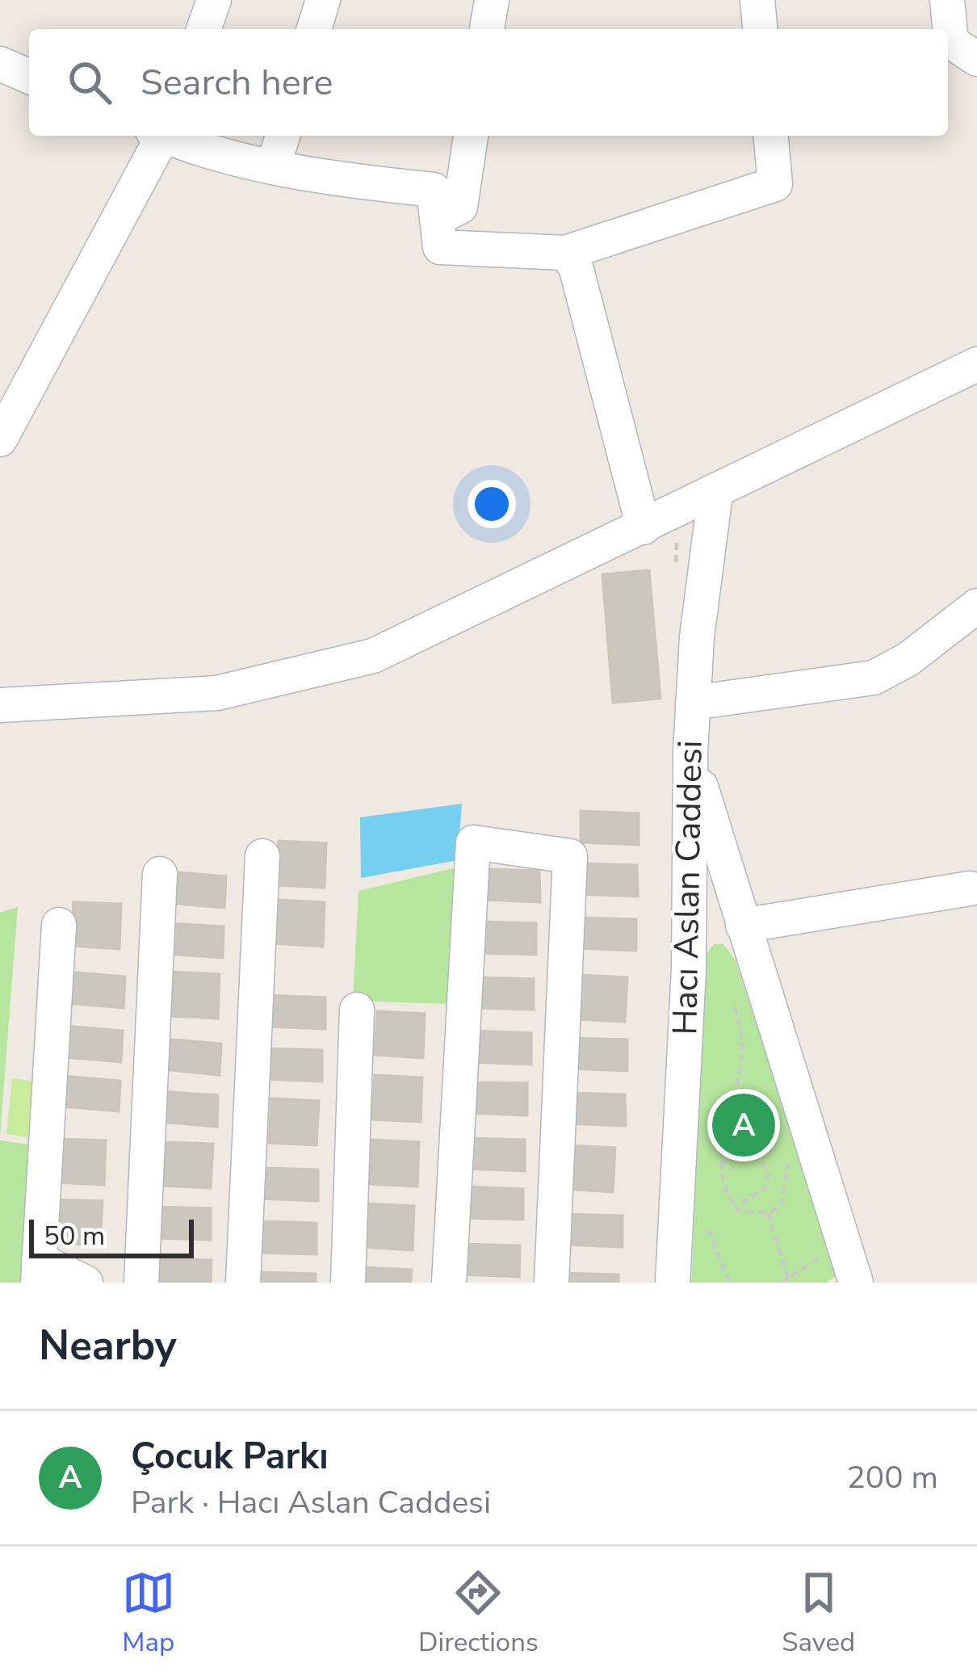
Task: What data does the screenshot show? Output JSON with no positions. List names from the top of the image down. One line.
{"streets":{"street":["Hacı Aslan Caddesi"]},"scale_bar":"50 m","page":{"search":"Search here","pins":"A","scale":"50 m","heading":"Nearby","list":[{"mark":"A","name":"Çocuk Parkı","note":"Park · Hacı Aslan Caddesi","value":"200 m"}],"nav":["Map","Directions","Saved"]}}
